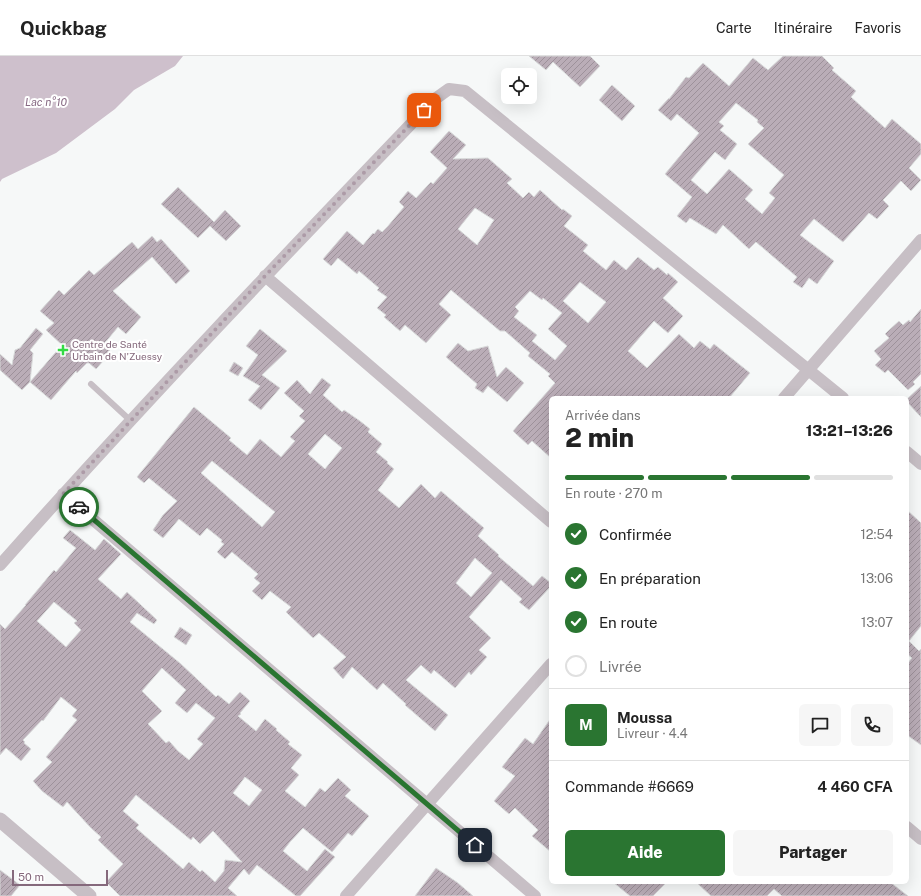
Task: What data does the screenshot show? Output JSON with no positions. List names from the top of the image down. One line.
{"water":["Lac n°10"],"places":{"health":["Centre de Santé Urbain de N'Zuessy"]},"scale_bar":"50 m","page":{"header":"Quickbag","nav":["Carte","Itinéraire","Favoris"],"heading":["2 min","Arrivée dans","13:21–13:26"],"panel":["Moussa","Livreur · 4.4","Commande #6669","4 460 CFA"],"bar":"En route · 270 m","list":[["Confirmée","12:54"],["En préparation","13:06"],["En route","13:07"],"Livrée"],"round":"M","buttons":["Aide","Partager"],"scale":"50 m"}}
